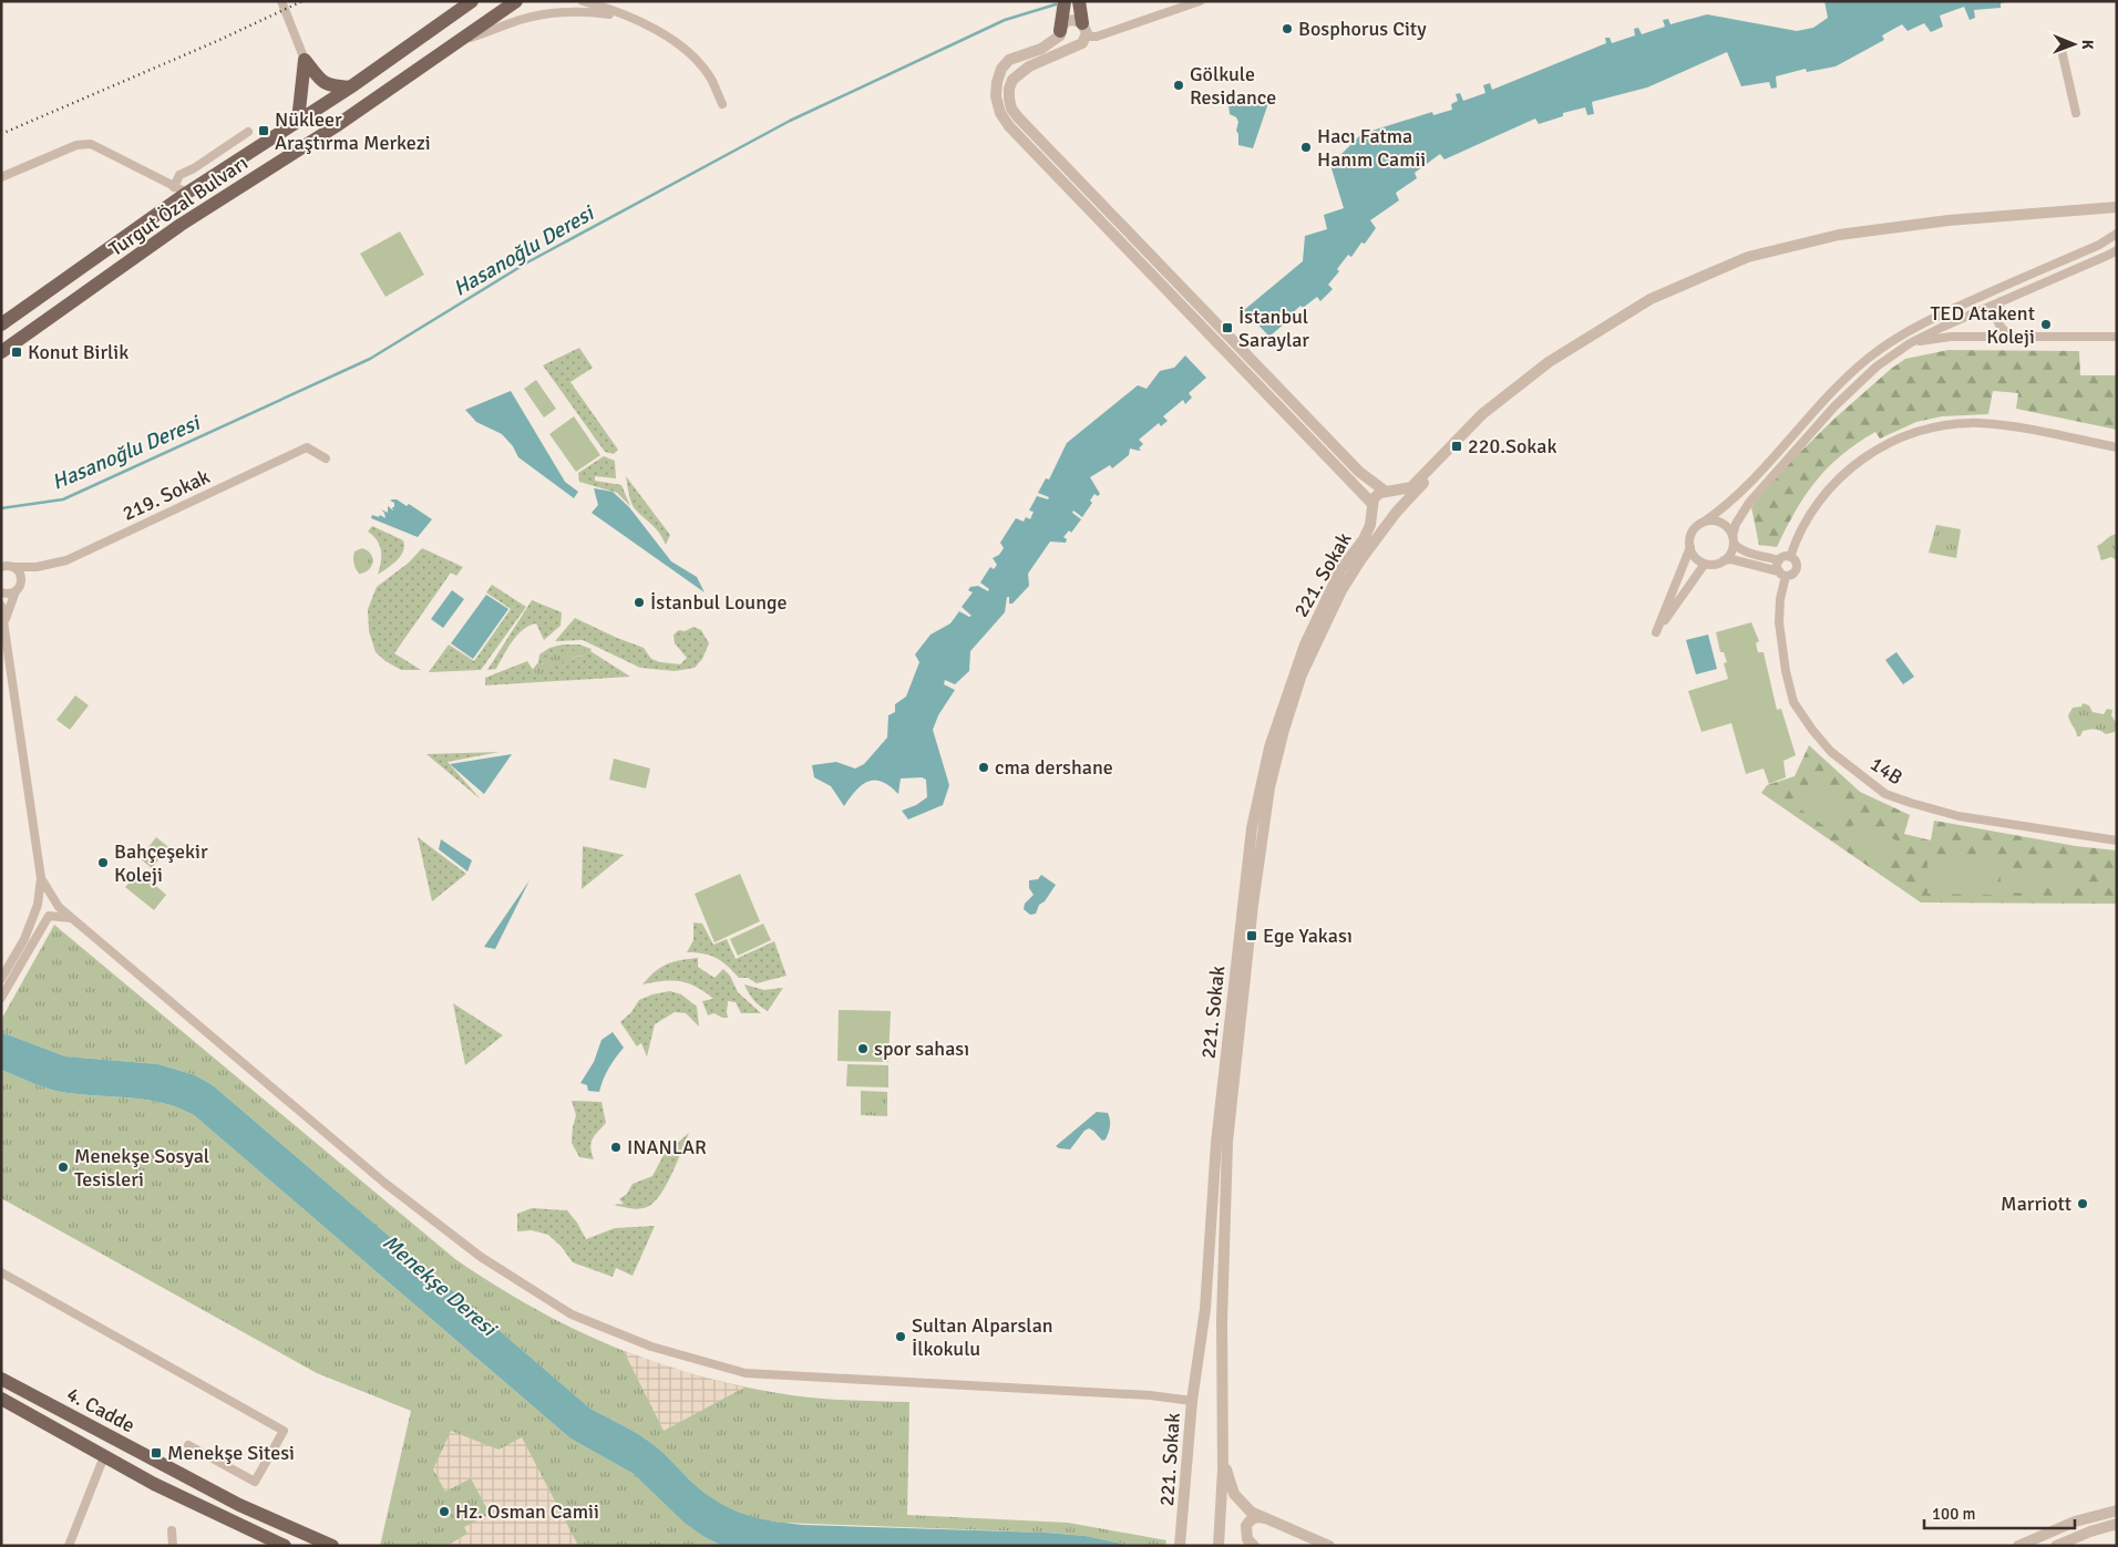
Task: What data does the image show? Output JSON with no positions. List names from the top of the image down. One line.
{"streets":{"main road":["Turgut Özal Bulvarı","4. Cadde"],"street":["219. Sokak","221. Sokak","14B"]},"water":["Hasanoğlu Deresi","Menekşe Deresi"],"places":{"other":["Bosphorus City","Gölkule Residance","Hacı Fatma Hanım Camii","TED Atakent Koleji","İstanbul Lounge","cma dershane","Bahçeşekir Koleji","spor sahası","INANLAR","Menekşe Sosyal Tesisleri","Marriott","Sultan Alparslan İlkokulu","Hz. Osman Camii"],"transit":["Nükleer Araştırma Merkezi","İstanbul Saraylar","Konut Birlik","220.Sokak","Ege Yakası","Menekşe Sitesi"]},"scale_bar":"100 m","north":"right"}
